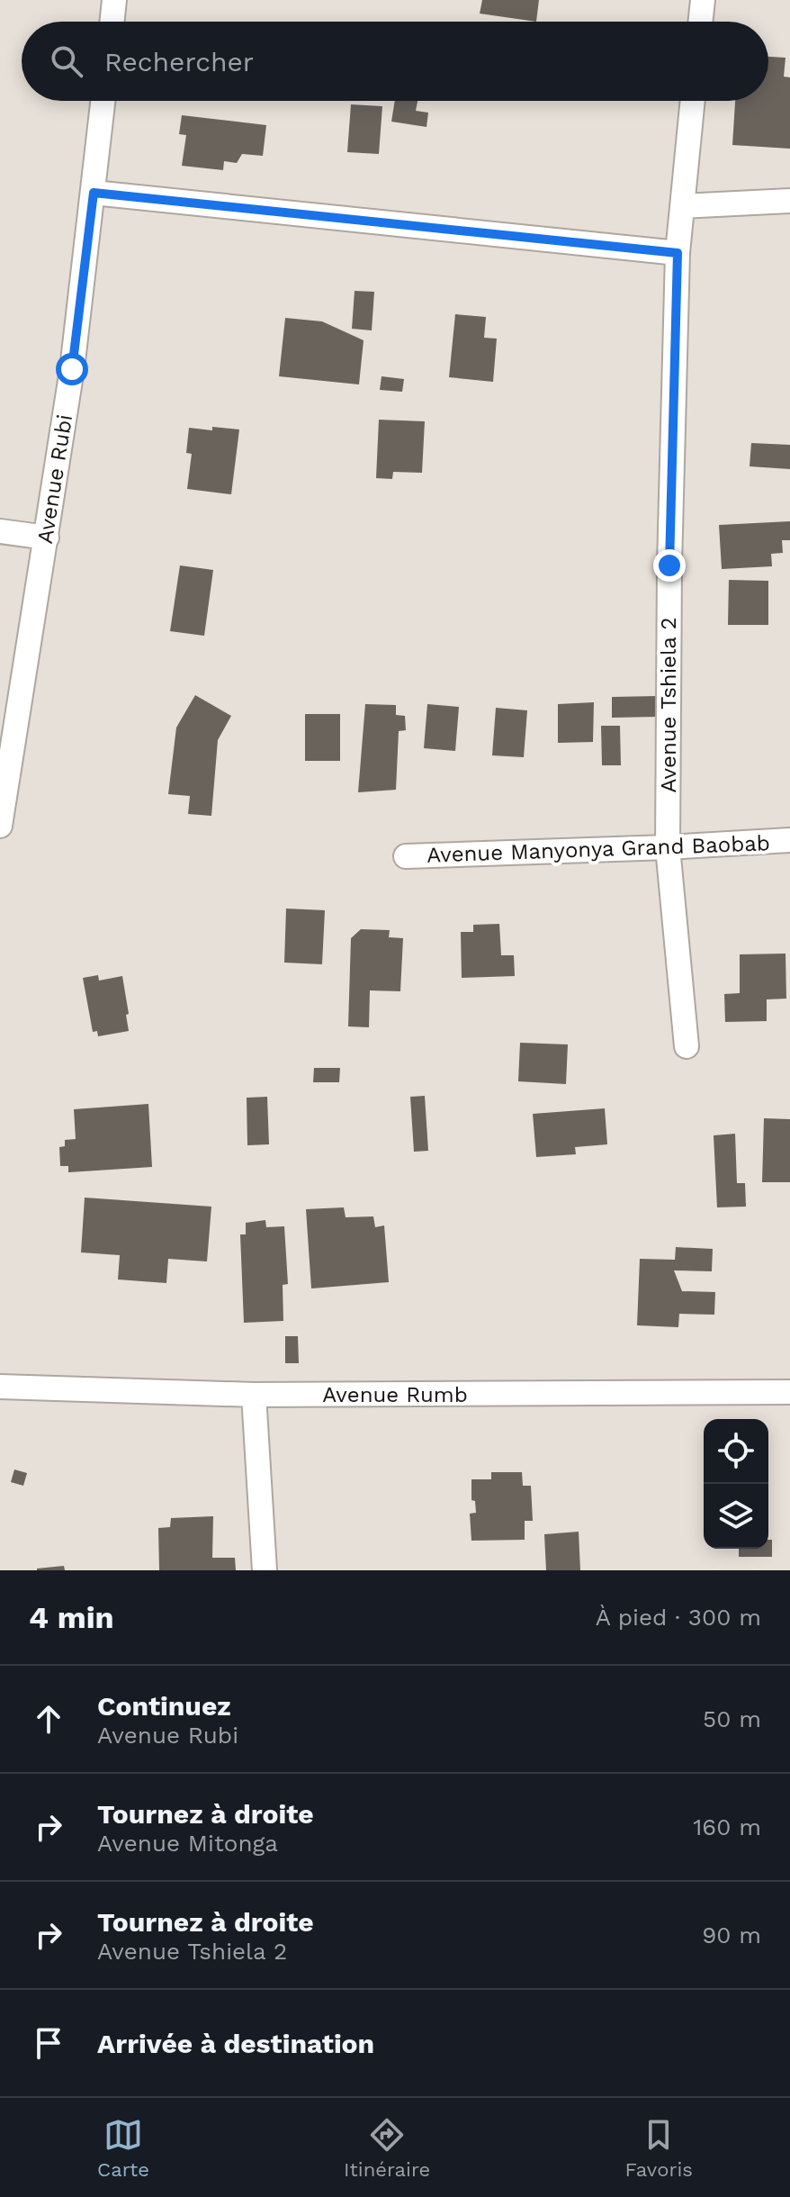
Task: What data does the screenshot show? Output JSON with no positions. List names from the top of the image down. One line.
{"streets":{"street":["Avenue Rubi","Avenue Tshiela 2","Avenue Manyonya Grand Baobab","Avenue Rumb"]},"crossings":[["Avenue Tshiela 2","Avenue Manyonya Grand Baobab"]],"page":{"search":"Rechercher","heading":["4 min","À pied · 300 m"],"list":[["Continuez","Avenue Rubi","50 m"],["Tournez à droite","Avenue Mitonga","160 m"],["Tournez à droite","Avenue Tshiela 2","90 m"],"Arrivée à destination"],"nav":["Carte","Itinéraire","Favoris"]}}
